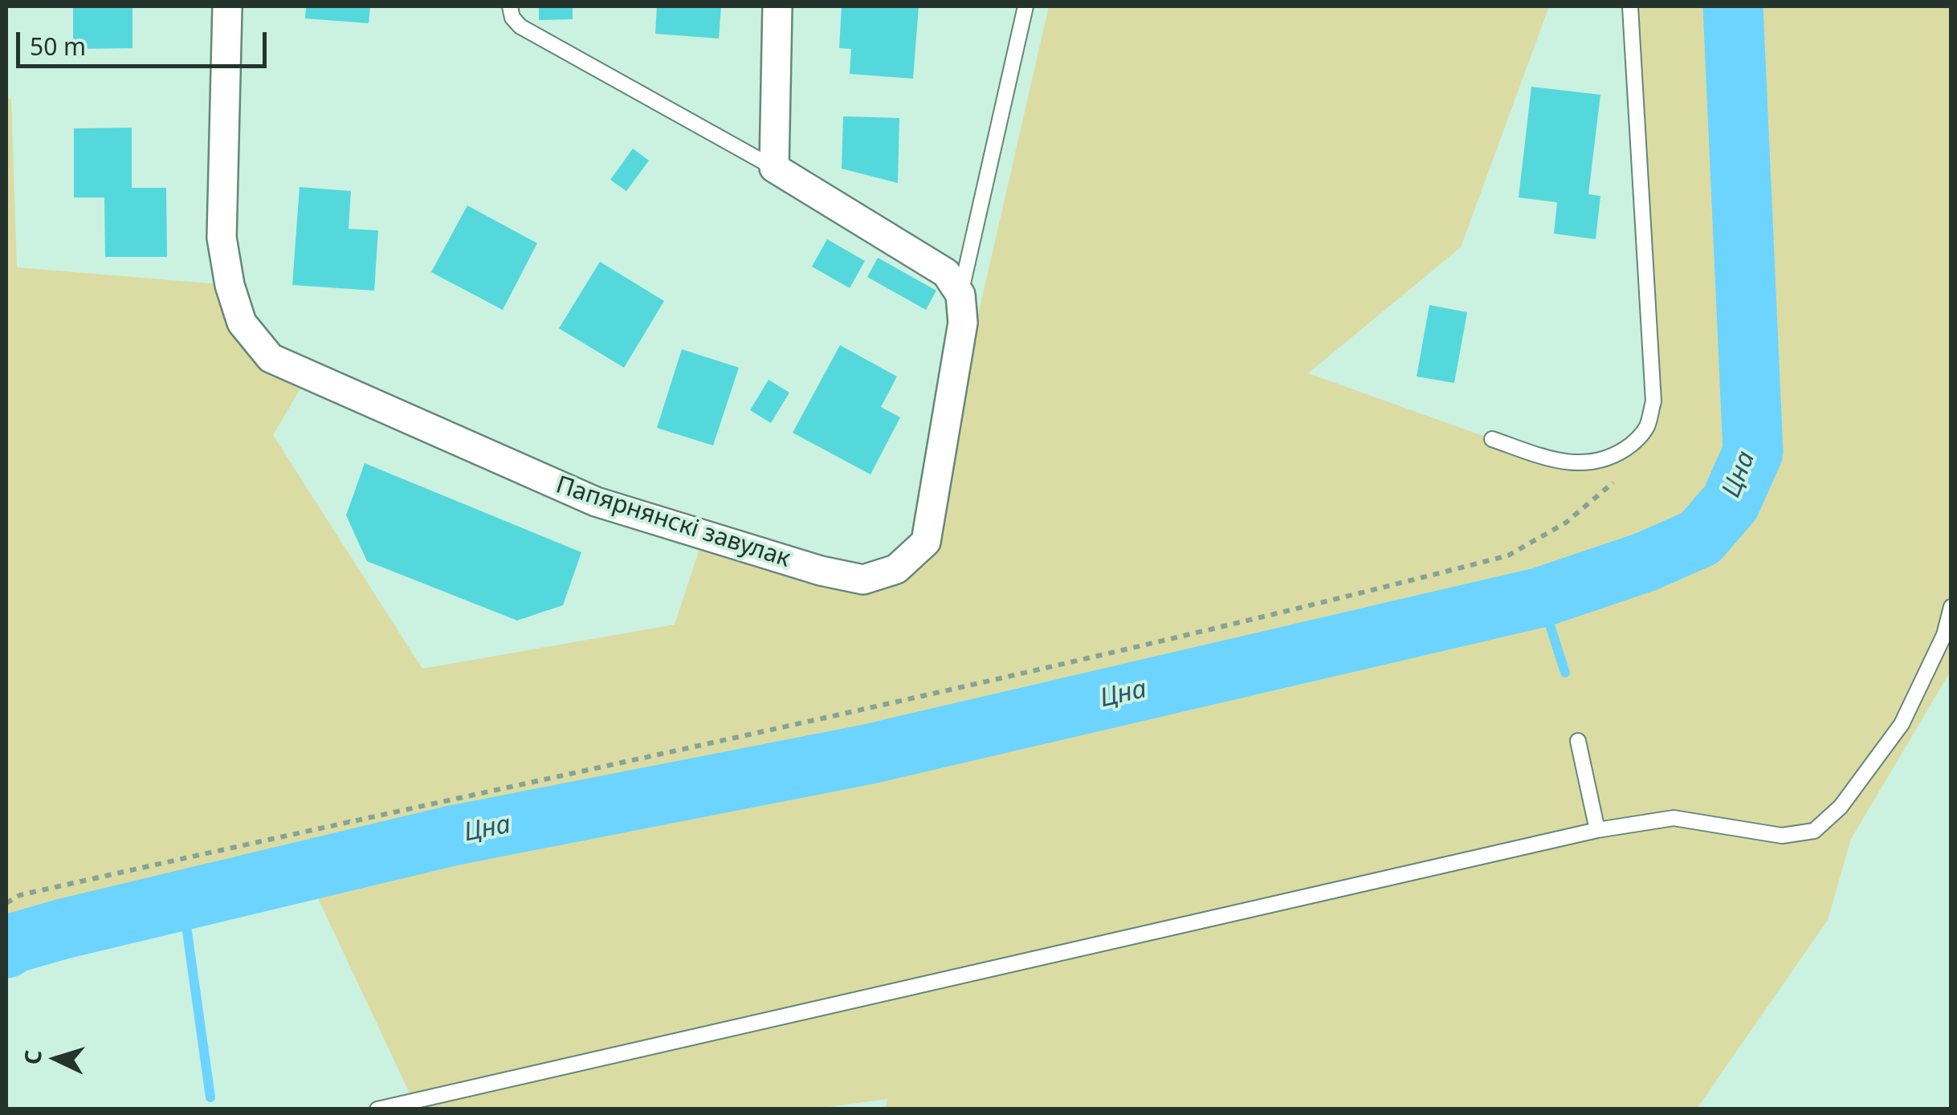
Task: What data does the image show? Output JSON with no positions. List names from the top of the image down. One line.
{"streets":{"street":["Папярнянскі завулак"]},"water":["Цна"],"scale_bar":"50 m","north":"left"}
